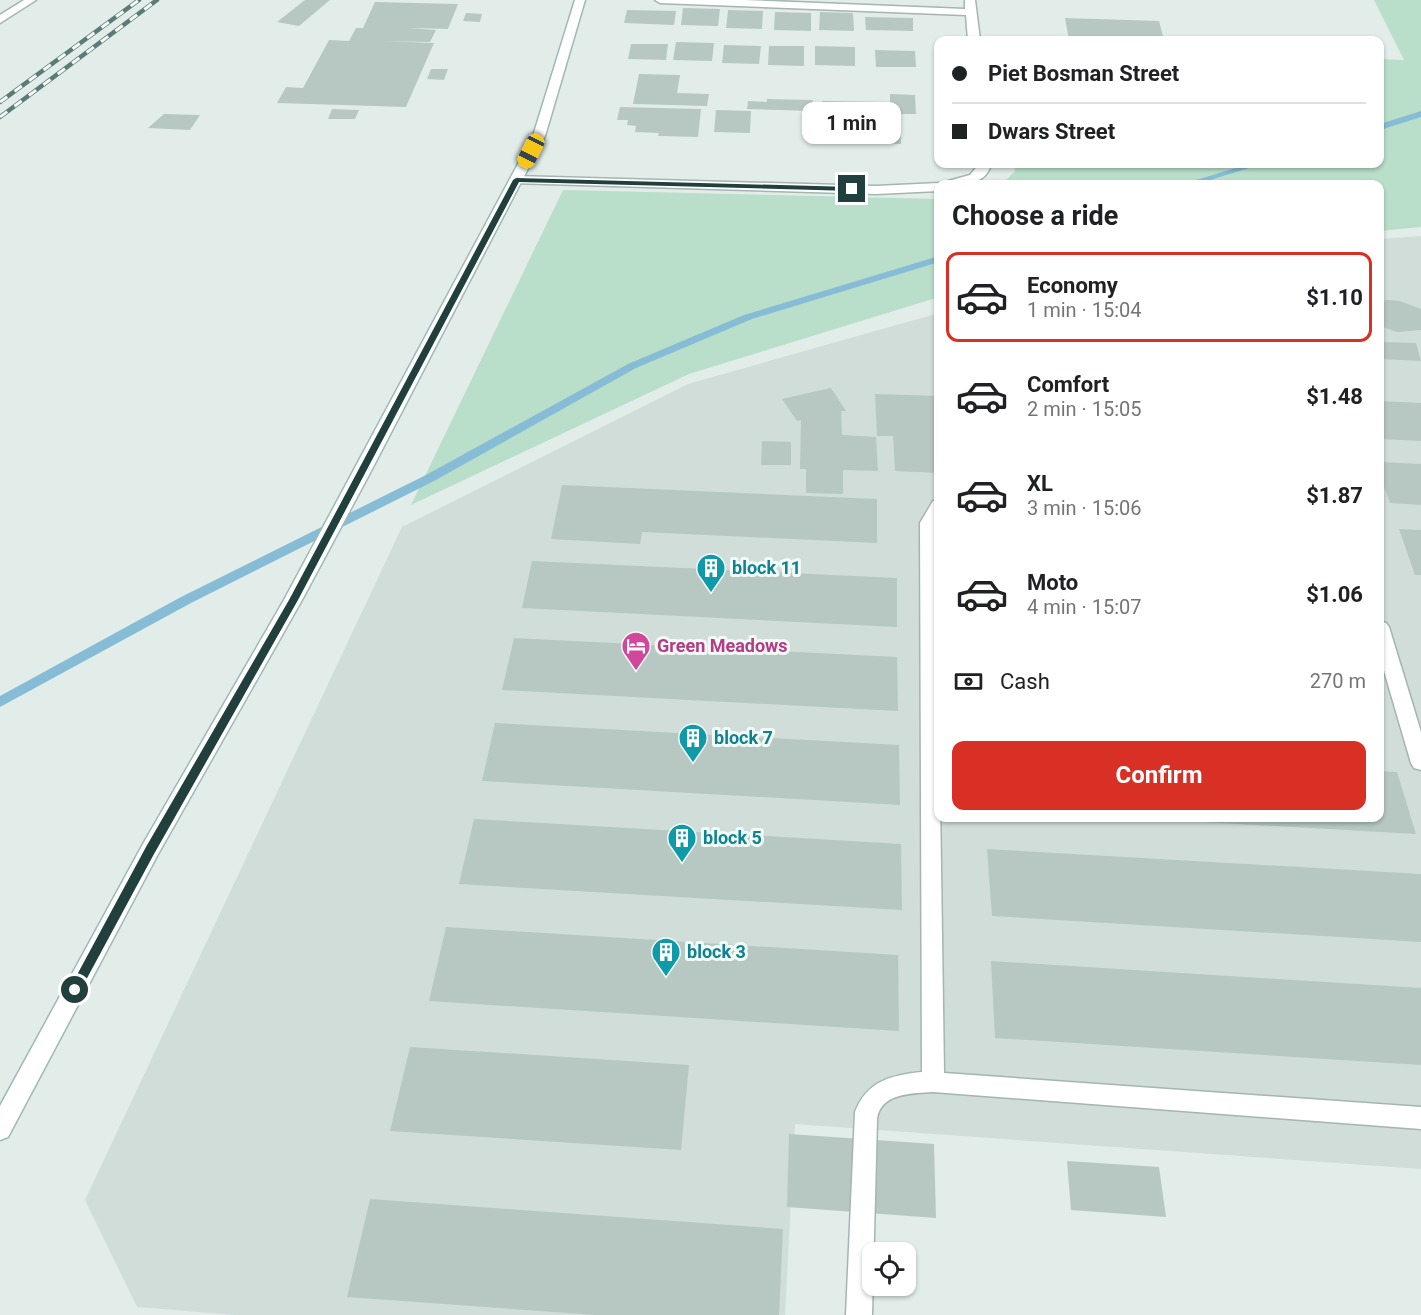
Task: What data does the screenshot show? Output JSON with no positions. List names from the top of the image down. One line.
{"places":{"building":["block 11","block 7","block 5","block 3"],"hotel":["Green Meadows"]},"page":{"banner":["Piet Bosman Street","Dwars Street"],"bubble":"1 min","heading":"Choose a ride","list":[{"name":"Economy","note":"1 min · 15:04","value":"$1.10"},{"name":"Comfort","note":"2 min · 15:05","value":"$1.48"},{"name":"XL","note":"3 min · 15:06","value":"$1.87"},{"name":"Moto","note":"4 min · 15:07","value":"$1.06"}],"pay":["Cash","270 m"],"buttons":"Confirm"}}
